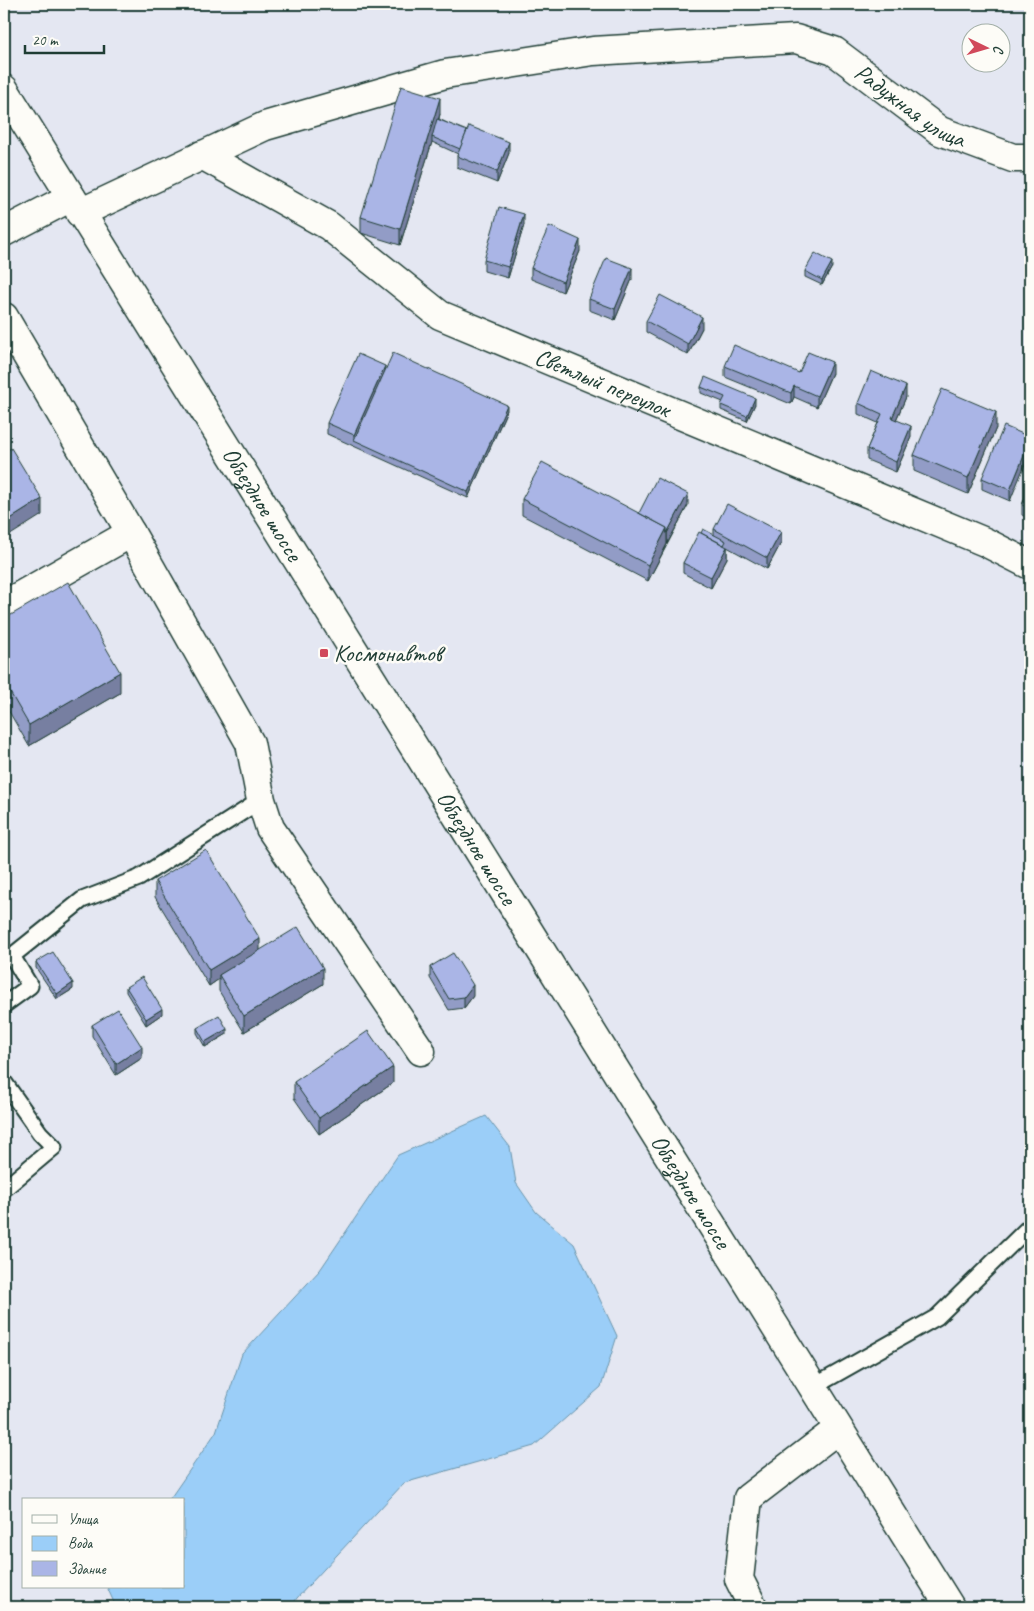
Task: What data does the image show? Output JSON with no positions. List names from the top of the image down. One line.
{"streets":{"street":["Радужная улица","Светлый переулок","Объездное шоссе"]},"crossings":[["Радужная улица","Светлый переулок"]],"places":{"transit":["Космонавтов"]},"legend":["Улица","Вода","Здание"],"scale_bar":"20 m","north":"right"}
